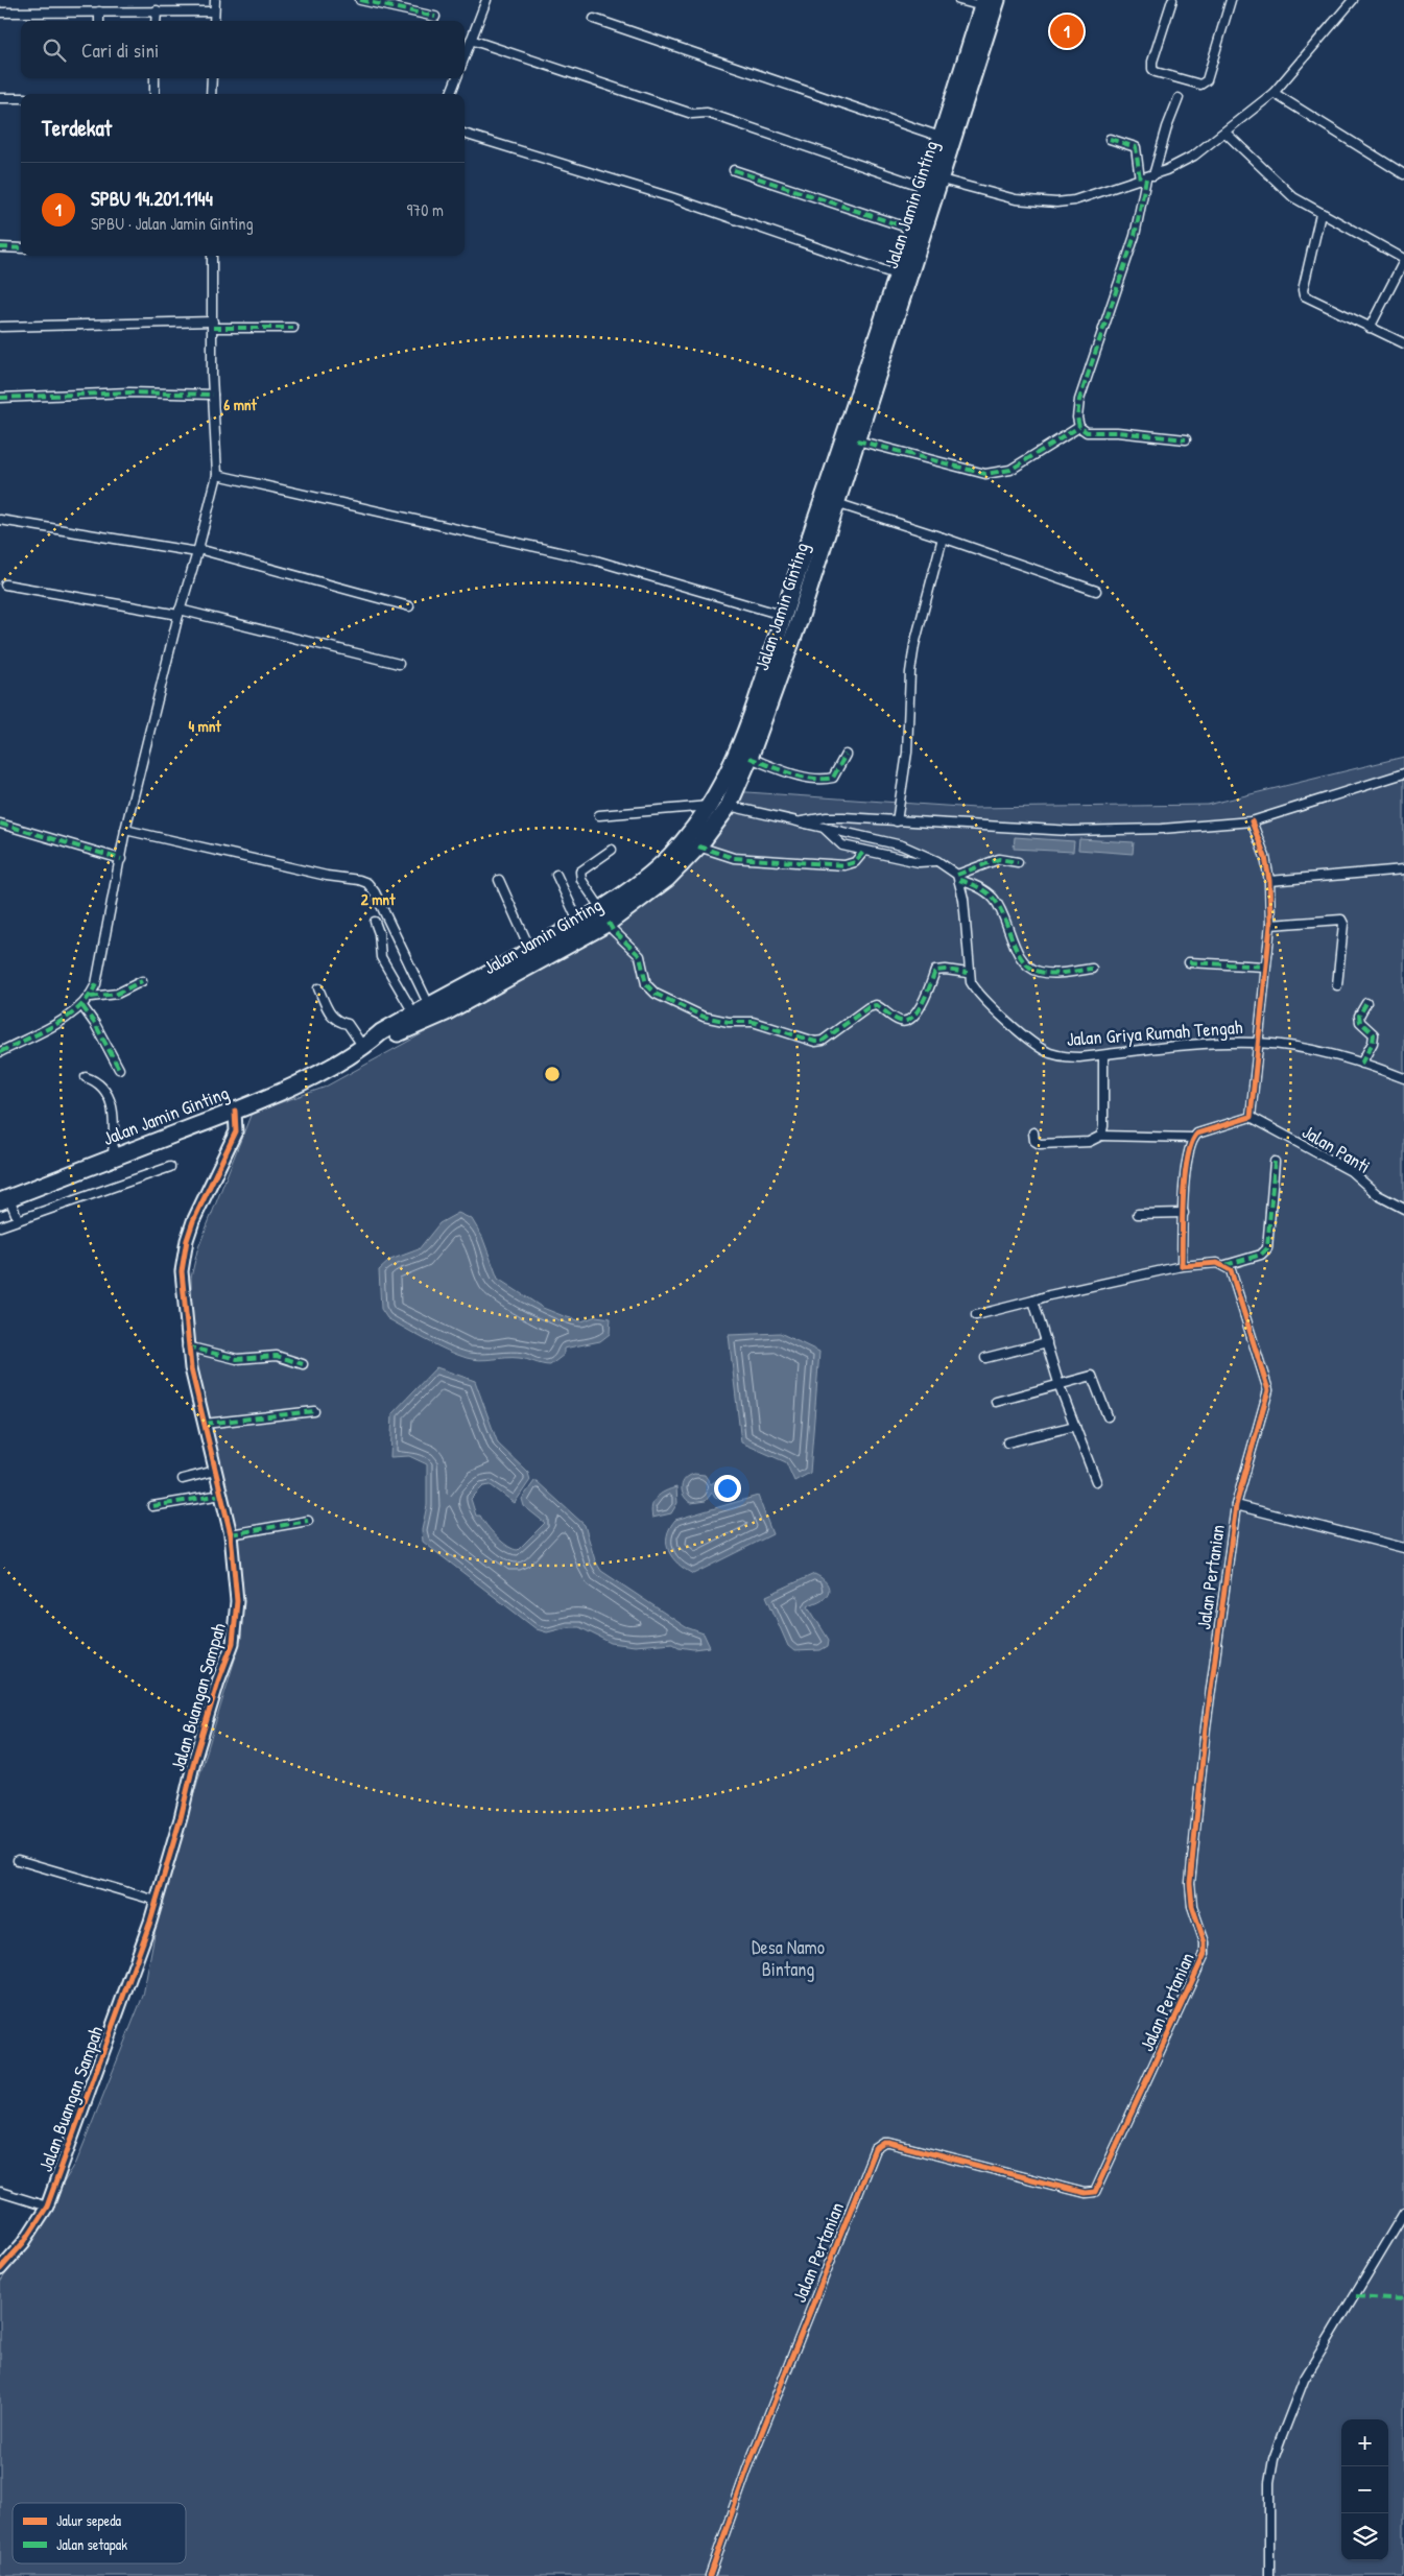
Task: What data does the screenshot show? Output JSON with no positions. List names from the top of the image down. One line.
{"streets":{"highway":["Jalan Jamin Ginting"],"street":["Jalan Griya Rumah Tengah","Jalan Panti","Jalan Pertanian","Jalan Buangan Sampah"]},"crossings":[["Jalan Jamin Ginting","Jalan Buangan Sampah"]],"parks":["Desa Namo Bintang"],"legend":["Jalur sepeda","Jalan setapak"],"page":{"pins":"1","search":"Cari di sini","heading":"Terdekat","list":[{"mark":"1","name":"SPBU 14.201.1144","note":"SPBU · Jalan Jamin Ginting","value":"970 m"}],"map_buttons":["+","−"]},"rings":["6 mnt","4 mnt","2 mnt"]}
